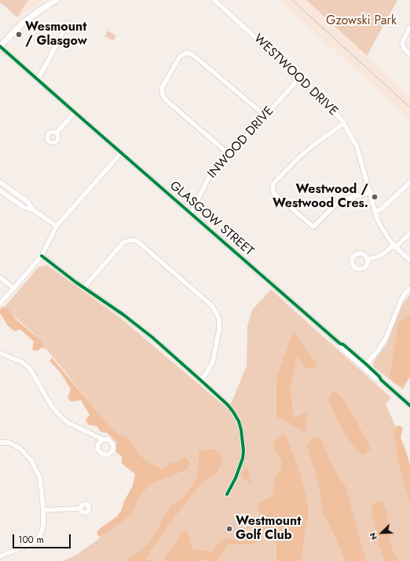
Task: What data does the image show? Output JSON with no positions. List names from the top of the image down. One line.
{"streets":{"street":["WESTWOOD DRIVE","INWOOD DRIVE","GLASGOW STREET"]},"crossings":[["WESTWOOD DRIVE","INWOOD DRIVE"],["INWOOD DRIVE","GLASGOW STREET"]],"parks":["Gzowski Park"],"places":["Wesmount / Glasgow","Westwood / Westwood Cres.","Westmount Golf Club"],"scale_bar":"100 m","north":"bottom left"}
